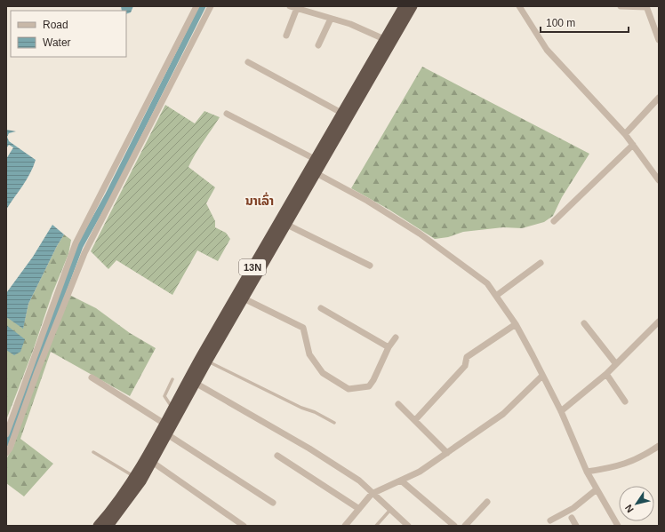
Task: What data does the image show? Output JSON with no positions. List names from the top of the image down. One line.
{"streets":{"highway":["13N"]},"districts":["ນາເລົ່າ"],"legend":["Road","Water"],"scale_bar":"100 m","north":"bottom left"}
